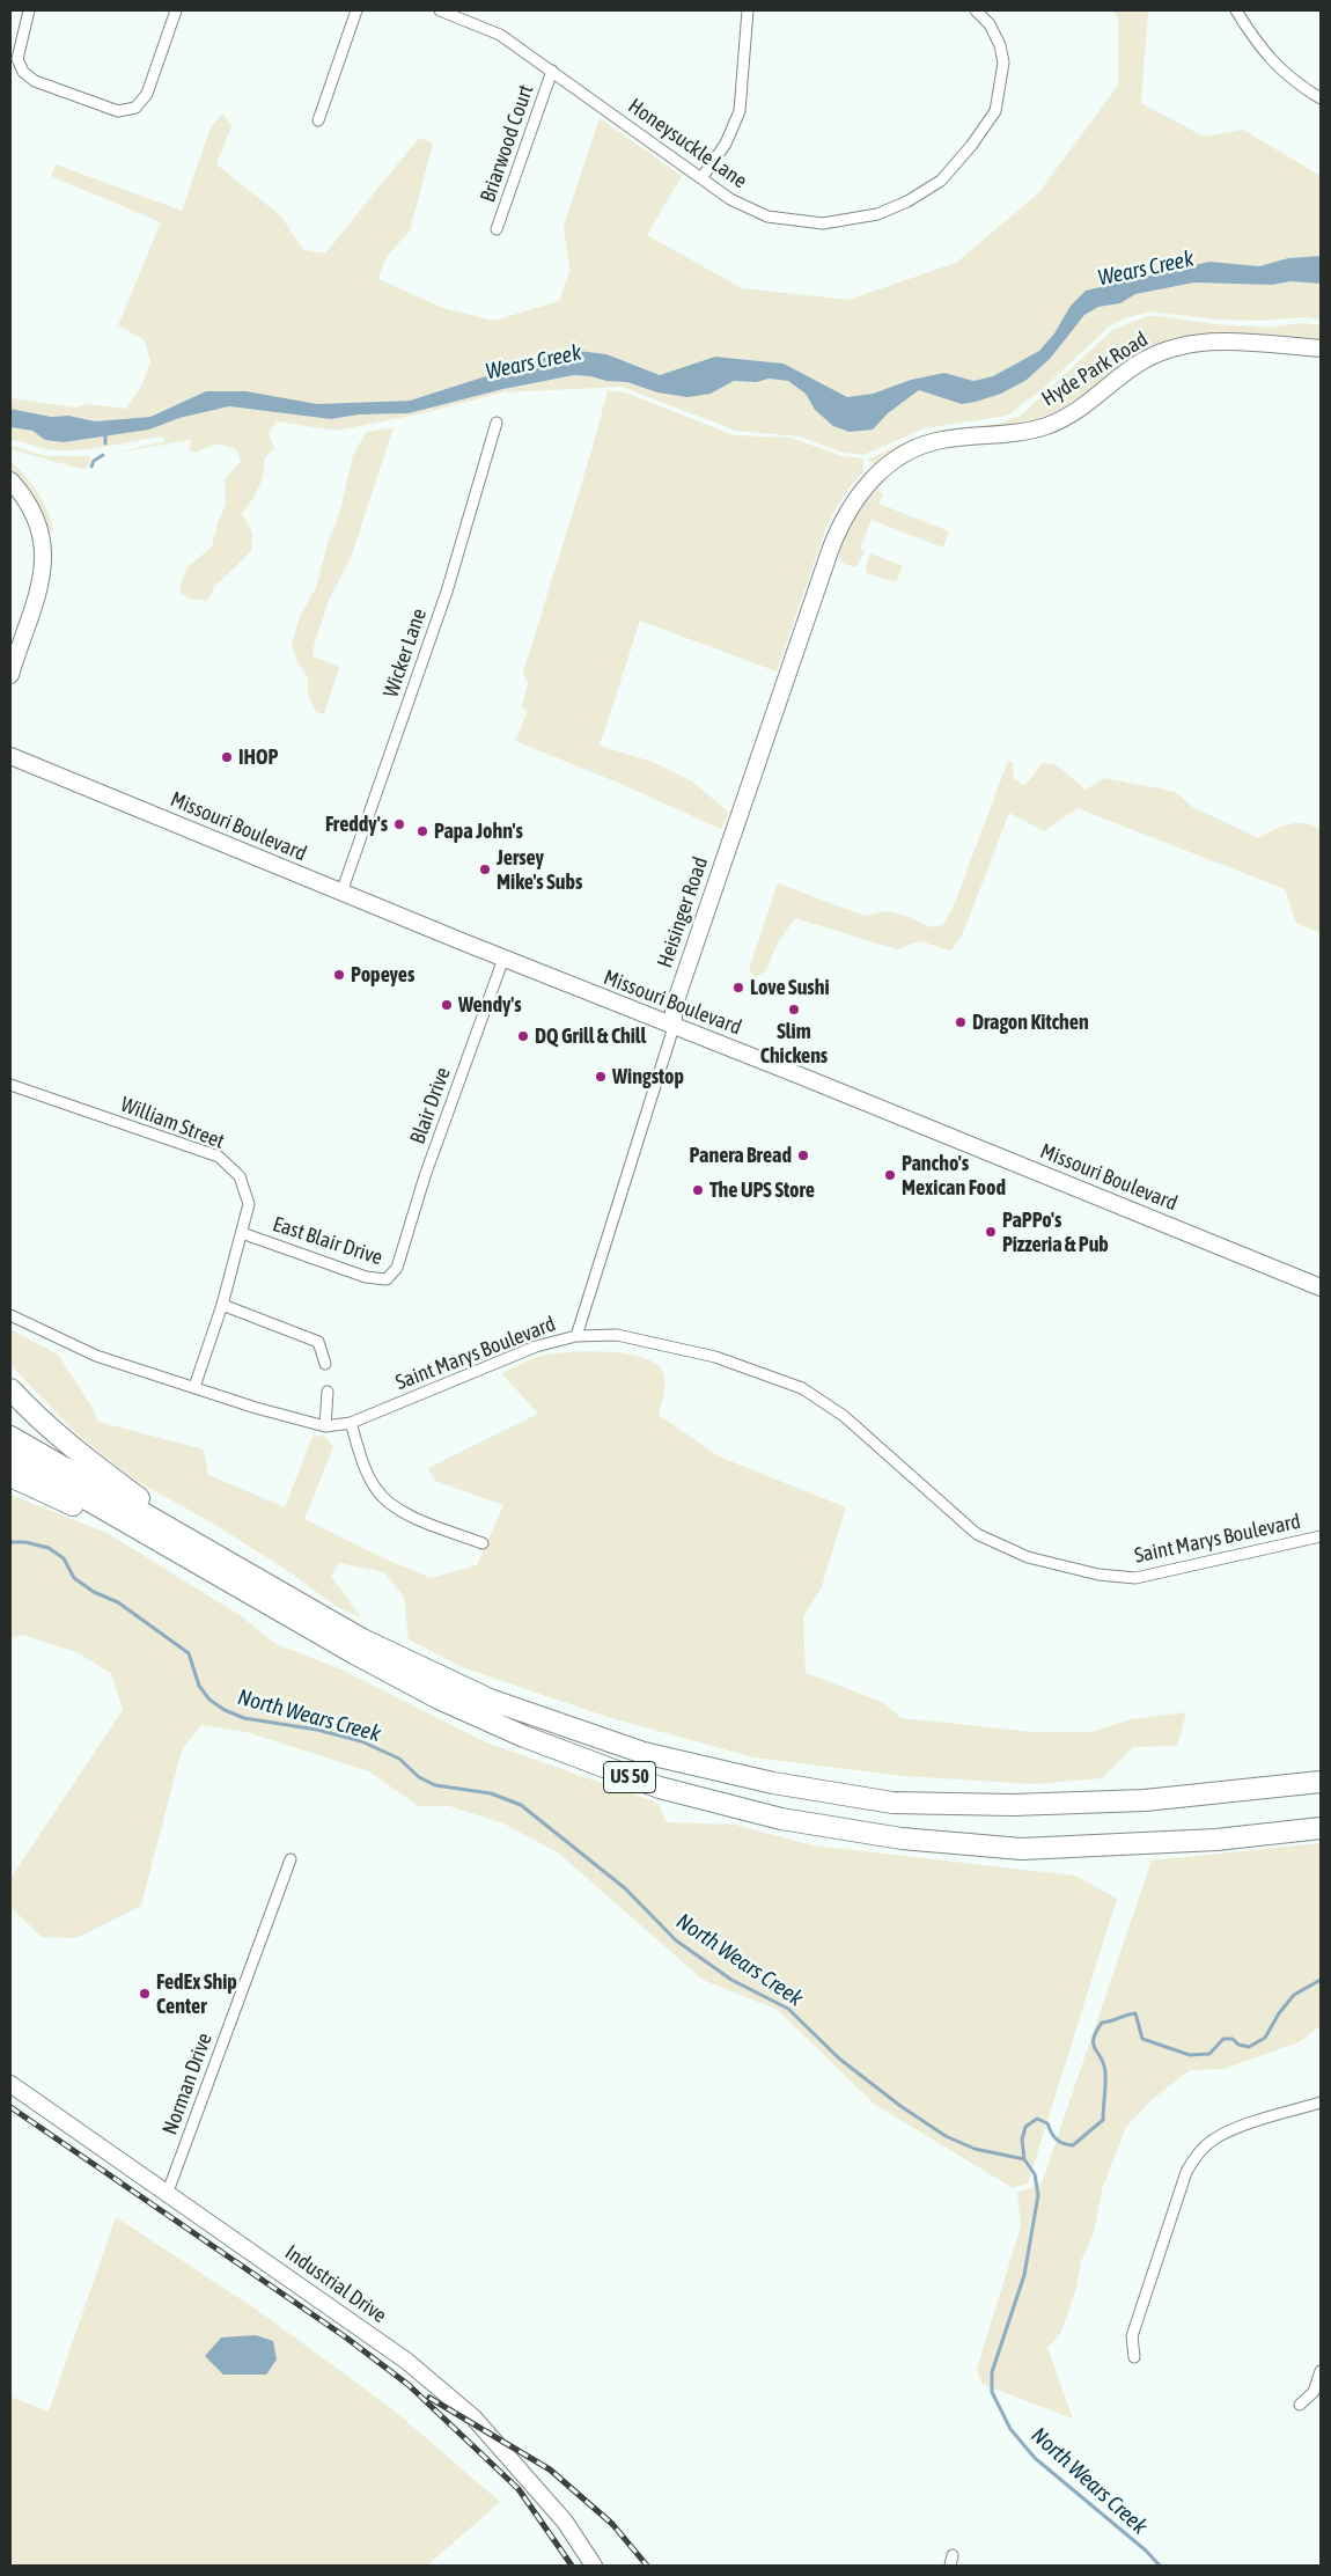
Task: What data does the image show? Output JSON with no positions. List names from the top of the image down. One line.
{"streets":{"highway":["US 50"],"main road":["Hyde Park Road","Missouri Boulevard","Heisinger Road","Industrial Drive"],"street":["Briarwood Court","Honeysuckle Lane","Wicker Lane","Blair Drive","William Street","East Blair Drive","Saint Marys Boulevard","Norman Drive"]},"crossings":[["Briarwood Court","Honeysuckle Lane"],["Hyde Park Road","Heisinger Road"],["Wicker Lane","Missouri Boulevard"],["Missouri Boulevard","Heisinger Road"],["Missouri Boulevard","Blair Drive"],["Heisinger Road","Saint Marys Boulevard"],["Blair Drive","East Blair Drive"],["William Street","East Blair Drive"],["William Street","Saint Marys Boulevard"],["Norman Drive","Industrial Drive"]],"water":["Wears Creek","North Wears Creek"],"places":["IHOP","Freddy's","Papa John's","Jersey Mike's Subs","Popeyes","Love Sushi","Wendy's","Slim Chickens","Dragon Kitchen","DQ Grill & Chill","Wingstop","Panera Bread","Pancho's Mexican Food","The UPS Store","PaPPo's Pizzeria & Pub","FedEx Ship Center"]}
